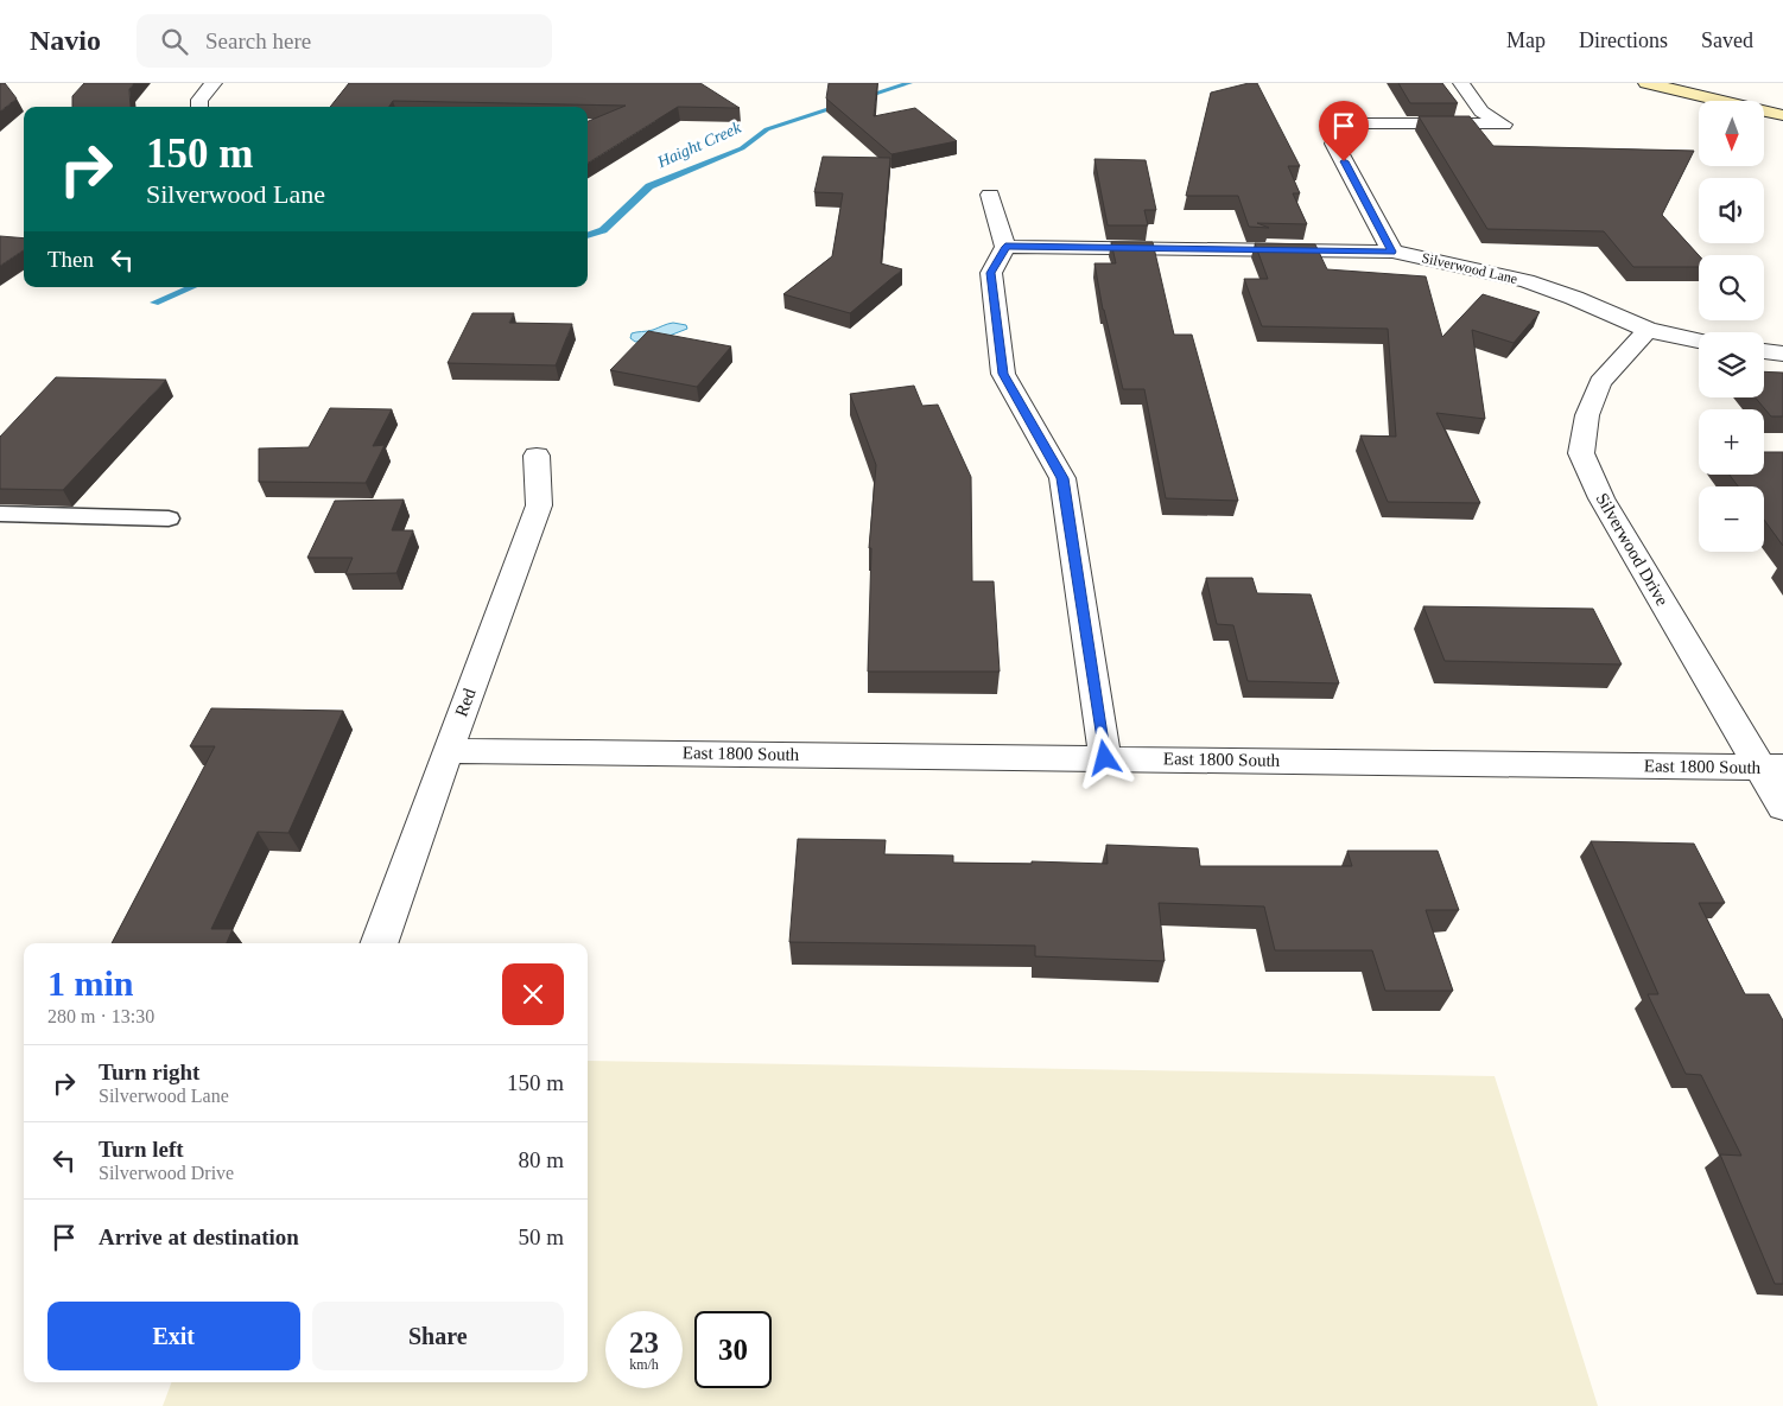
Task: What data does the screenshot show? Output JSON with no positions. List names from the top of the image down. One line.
{"streets":{"street":["Silverwood Lane","Silverwood Drive","Red","East 1800 South"]},"crossings":[["Silverwood Lane","Silverwood Drive"],["Silverwood Drive","East 1800 South"],["Red","East 1800 South"]],"water":["Haight Creek"],"north":"bottom","page":{"header":"Navio","search":"Search here","nav":["Map","Directions","Saved"],"map_buttons":["+","−"],"turn":["150 m","Silverwood Lane"],"then":"Then","heading":["1 min","280 m · 13:30"],"list":[{"name":"Turn right","note":"Silverwood Lane","value":"150 m"},{"name":"Turn left","note":"Silverwood Drive","value":"80 m"},{"name":"Arrive at destination","value":"50 m"}],"buttons":["Exit","Share"],"speed":"23 km/h","limit":"30"}}
